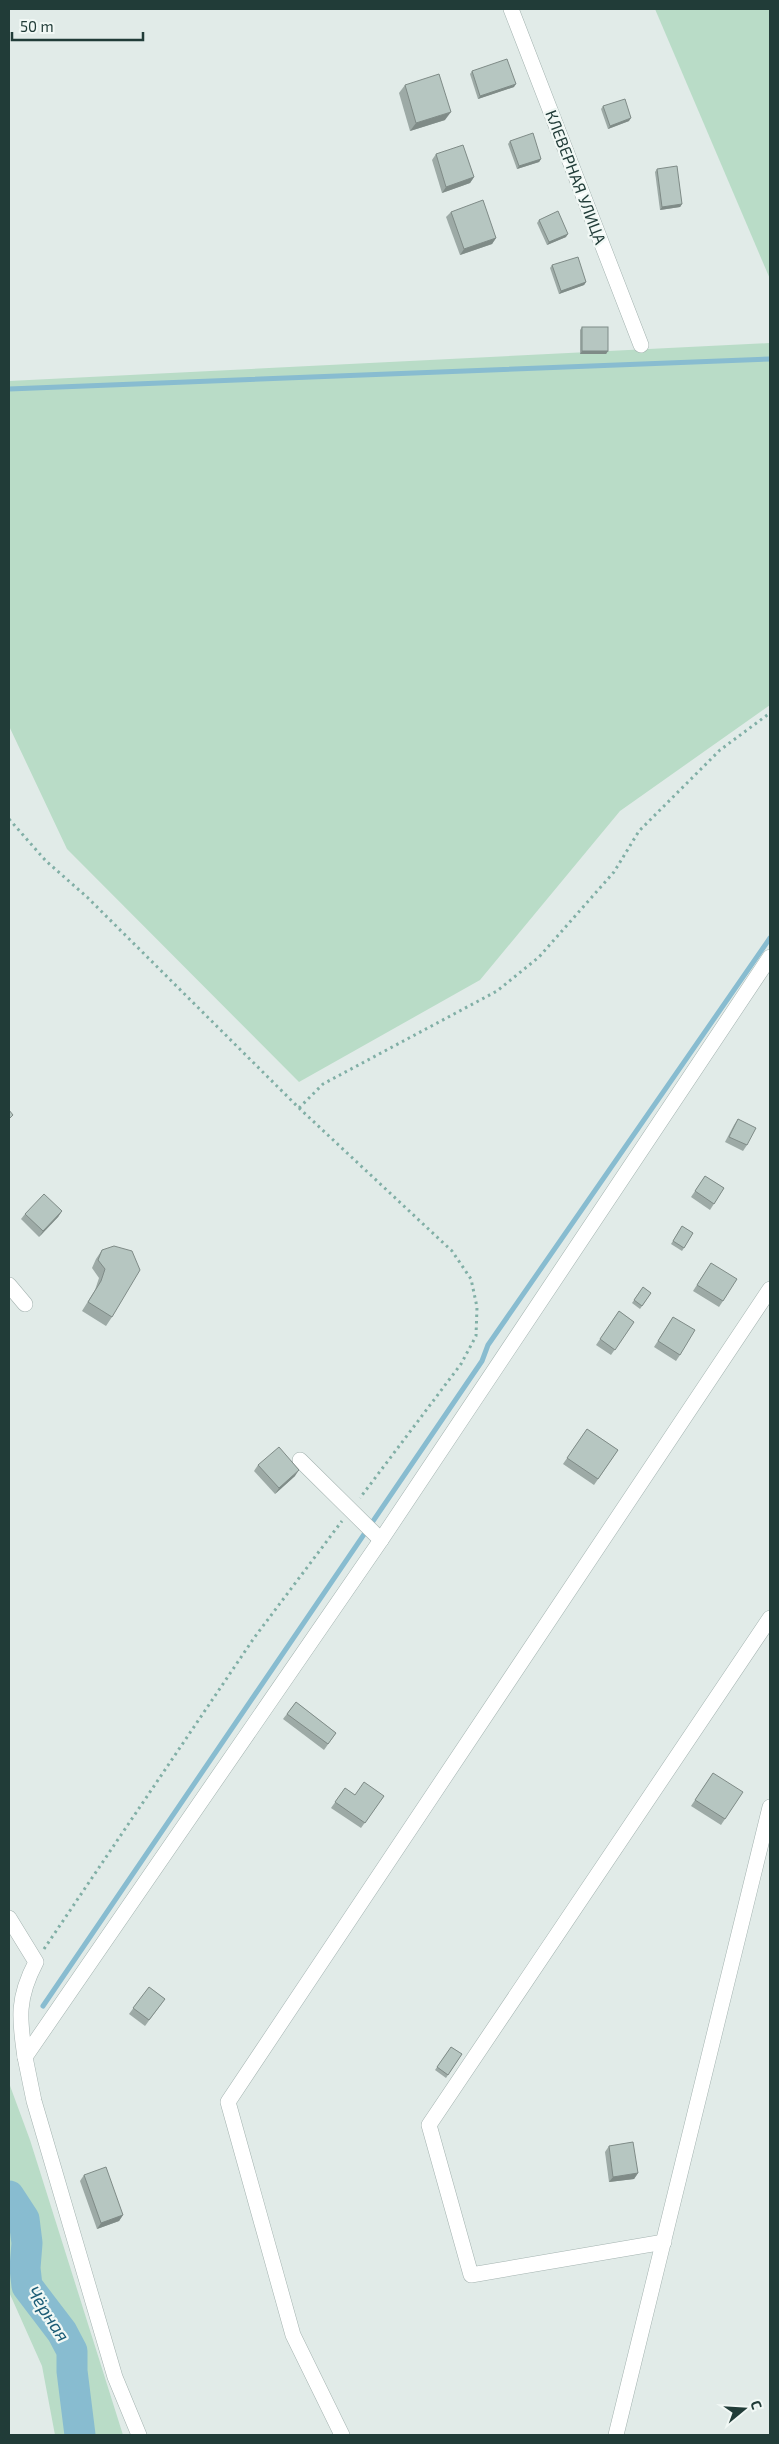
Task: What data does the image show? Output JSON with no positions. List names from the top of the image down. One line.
{"streets":{"street":["КЛЕВЕРНАЯ УЛИЦА"]},"water":["Чёрная"],"scale_bar":"50 m","north":"right"}
